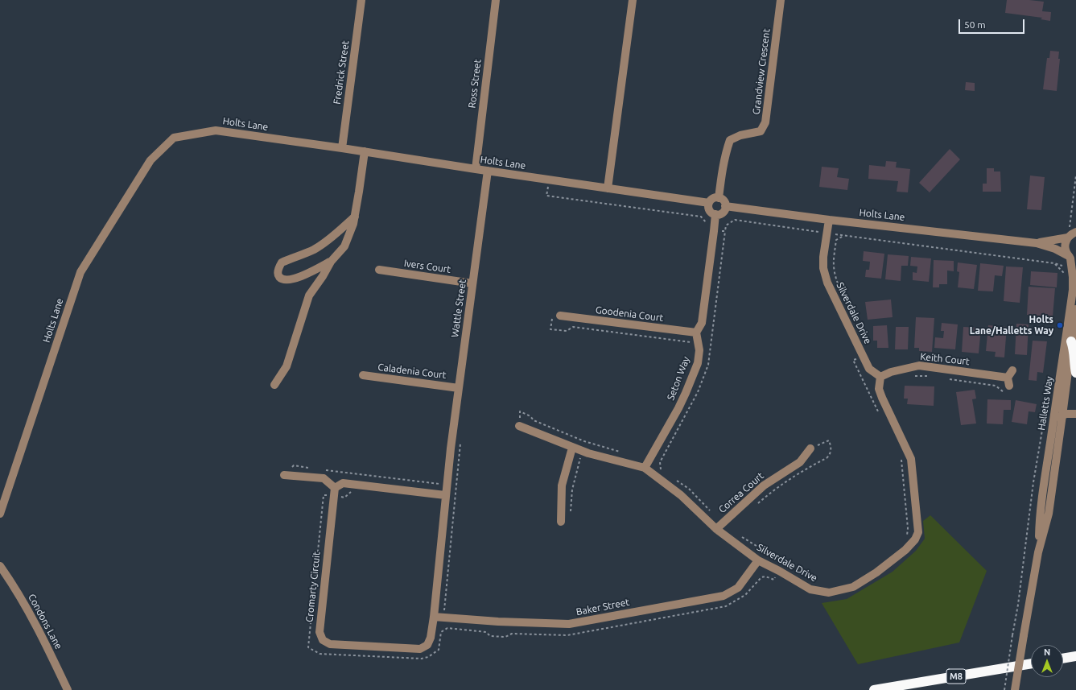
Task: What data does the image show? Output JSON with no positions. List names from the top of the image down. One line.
{"streets":{"highway":["M8"],"street":["Grandview Crescent","Fredrick Street","Ross Street","Holts Lane","Ivers Court","Wattle Street","Silverdale Drive","Goodenia Court","Keith Court","Caladenia Court","Seton Way","Halletts Way","Correa Court","Cromarty Circuit","Baker Street","Condons Lane"]},"crossings":[["Grandview Crescent","Holts Lane"],["Fredrick Street","Holts Lane"],["Ross Street","Holts Lane"],["Holts Lane","Wattle Street"],["Holts Lane","Silverdale Drive"],["Holts Lane","Halletts Way"],["Ivers Court","Wattle Street"],["Wattle Street","Caladenia Court"],["Wattle Street","Cromarty Circuit"],["Silverdale Drive","Keith Court"],["Silverdale Drive","Seton Way"],["Silverdale Drive","Correa Court"],["Silverdale Drive","Baker Street"],["Goodenia Court","Seton Way"],["Cromarty Circuit","Baker Street"]],"places":["Holts Lane/Halletts Way"],"scale_bar":"50 m","north":"top"}
